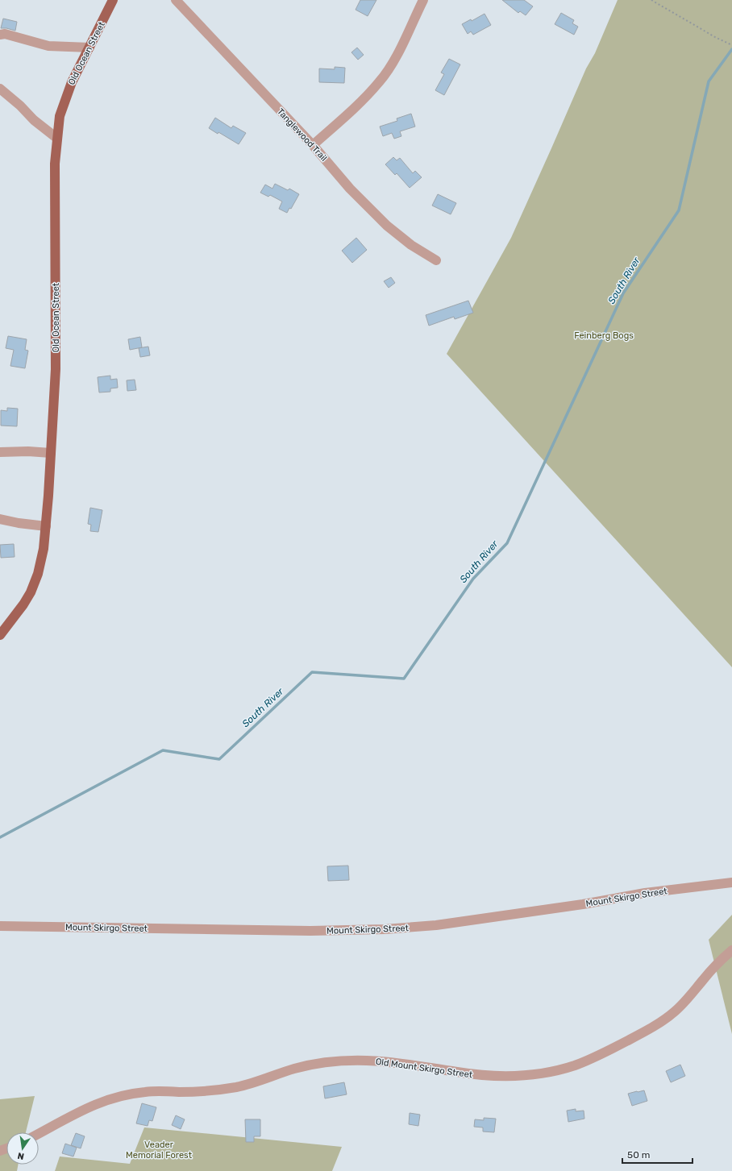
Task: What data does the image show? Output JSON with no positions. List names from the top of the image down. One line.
{"streets":{"main road":["Old Ocean Street"],"street":["Tanglewood Trail","Mount Skirgo Street","Old Mount Skirgo Street"]},"water":["South River"],"parks":["Feinberg Bogs","Veader Memorial Forest"],"scale_bar":"50 m","north":"bottom"}
